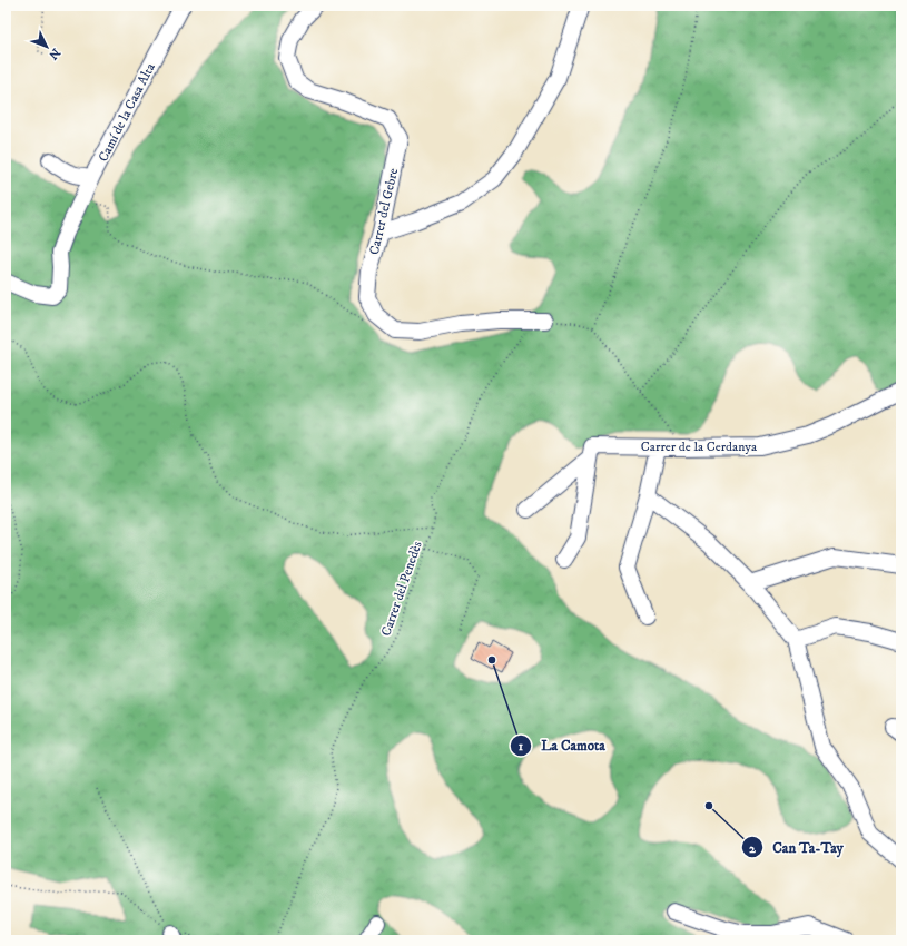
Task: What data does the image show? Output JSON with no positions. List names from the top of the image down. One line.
{"streets":{"street":["Camí de la Casa Alta","Carrer del Gebre","Carrer de la Cerdanya"],"path":["Carrer del Penedès"]},"crossings":[["Carrer del Gebre","Carrer del Penedès"]],"places":["La Camota","Can Ta-Tay"],"north":"bottom right"}
